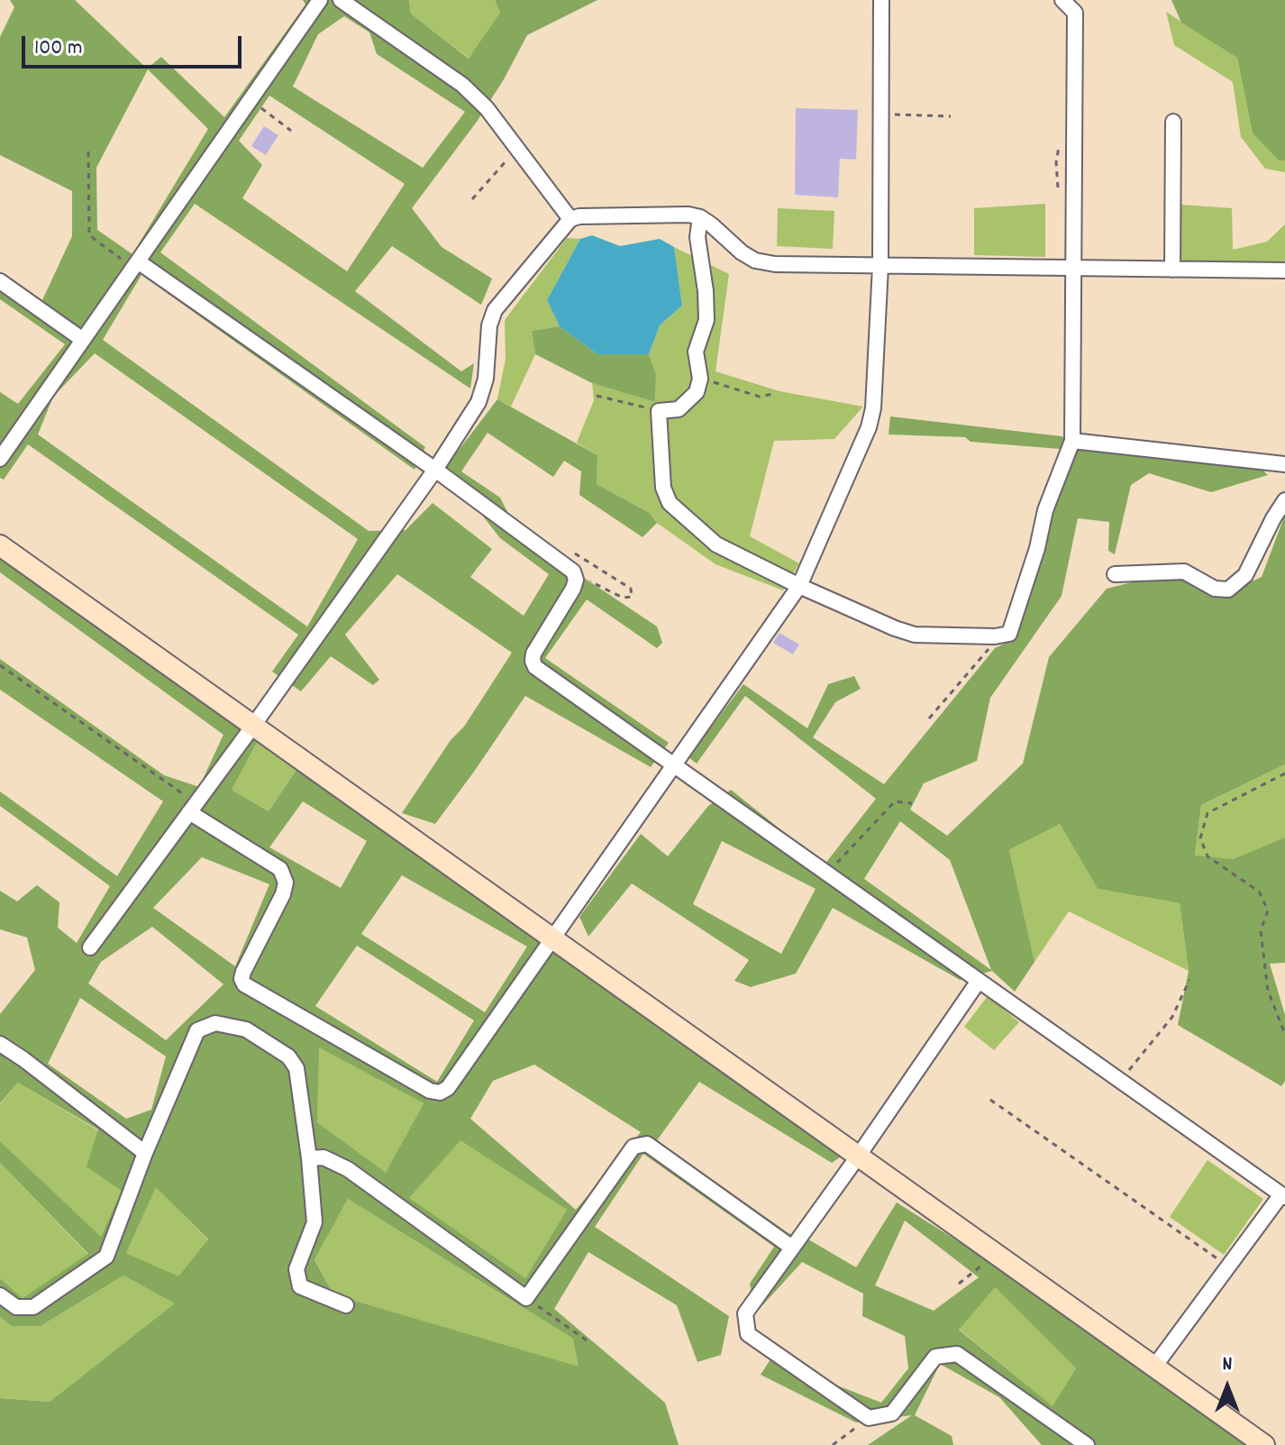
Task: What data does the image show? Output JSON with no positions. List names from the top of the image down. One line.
{"scale_bar":"100 m","north":"top"}
